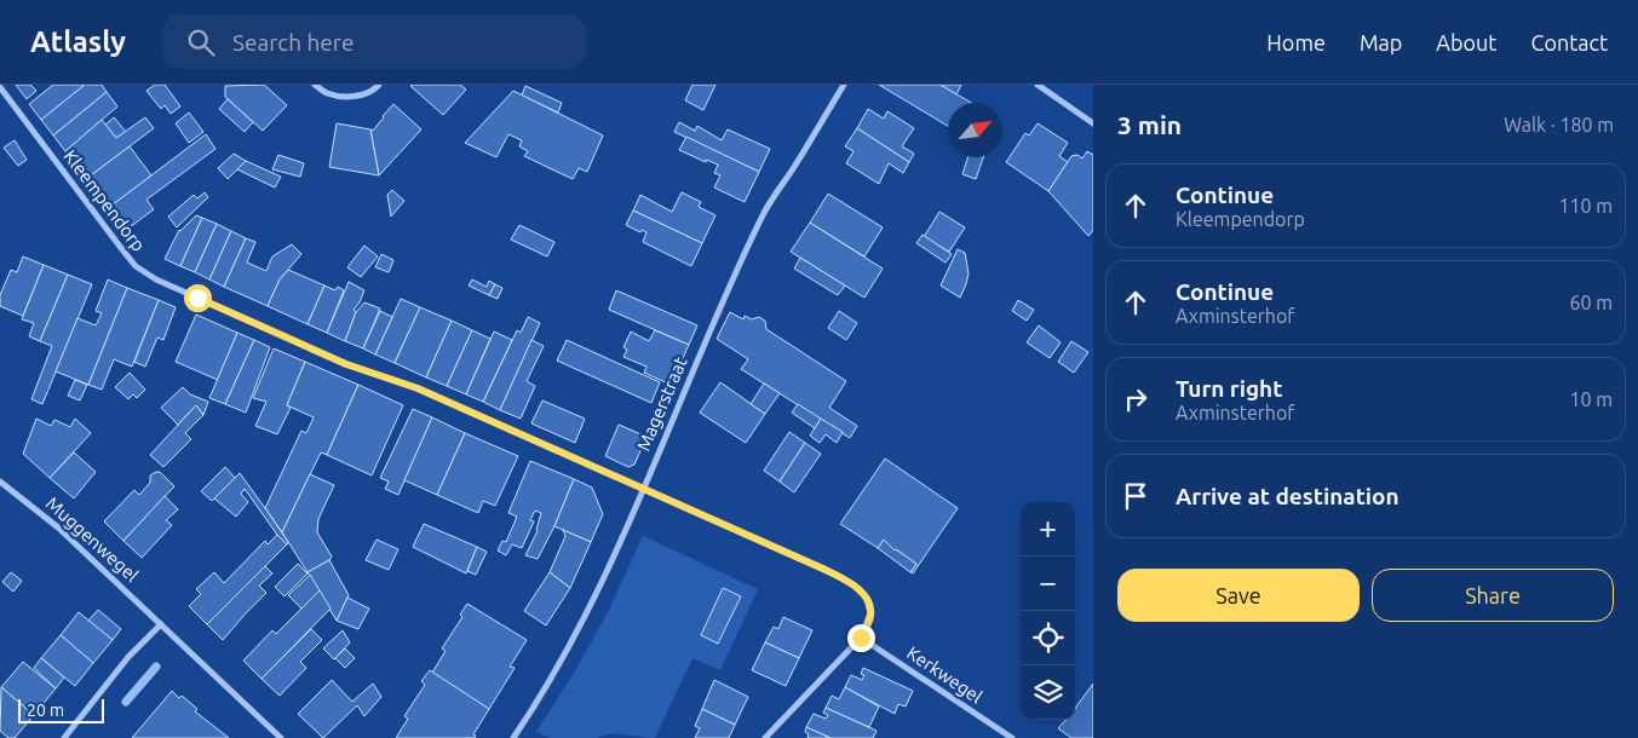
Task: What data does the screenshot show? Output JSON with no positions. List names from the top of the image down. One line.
{"streets":{"street":["Kleempendorp","Magerstraat","Muggenwegel","Kerkwegel"]},"crossings":[["Kleempendorp","Magerstraat"],["Kleempendorp","Kerkwegel"]],"scale_bar":"20 m","north":"top right","page":{"header":"Atlasly","search":"Search here","nav":["Home","Map","About","Contact"],"heading":["3 min","Walk · 180 m"],"list":[["Continue","Kleempendorp","110 m"],["Continue","Axminsterhof","60 m"],["Turn right","Axminsterhof","10 m"],"Arrive at destination"],"map_buttons":["+","−"],"buttons":["Save","Share"],"scale":"20 m"}}
